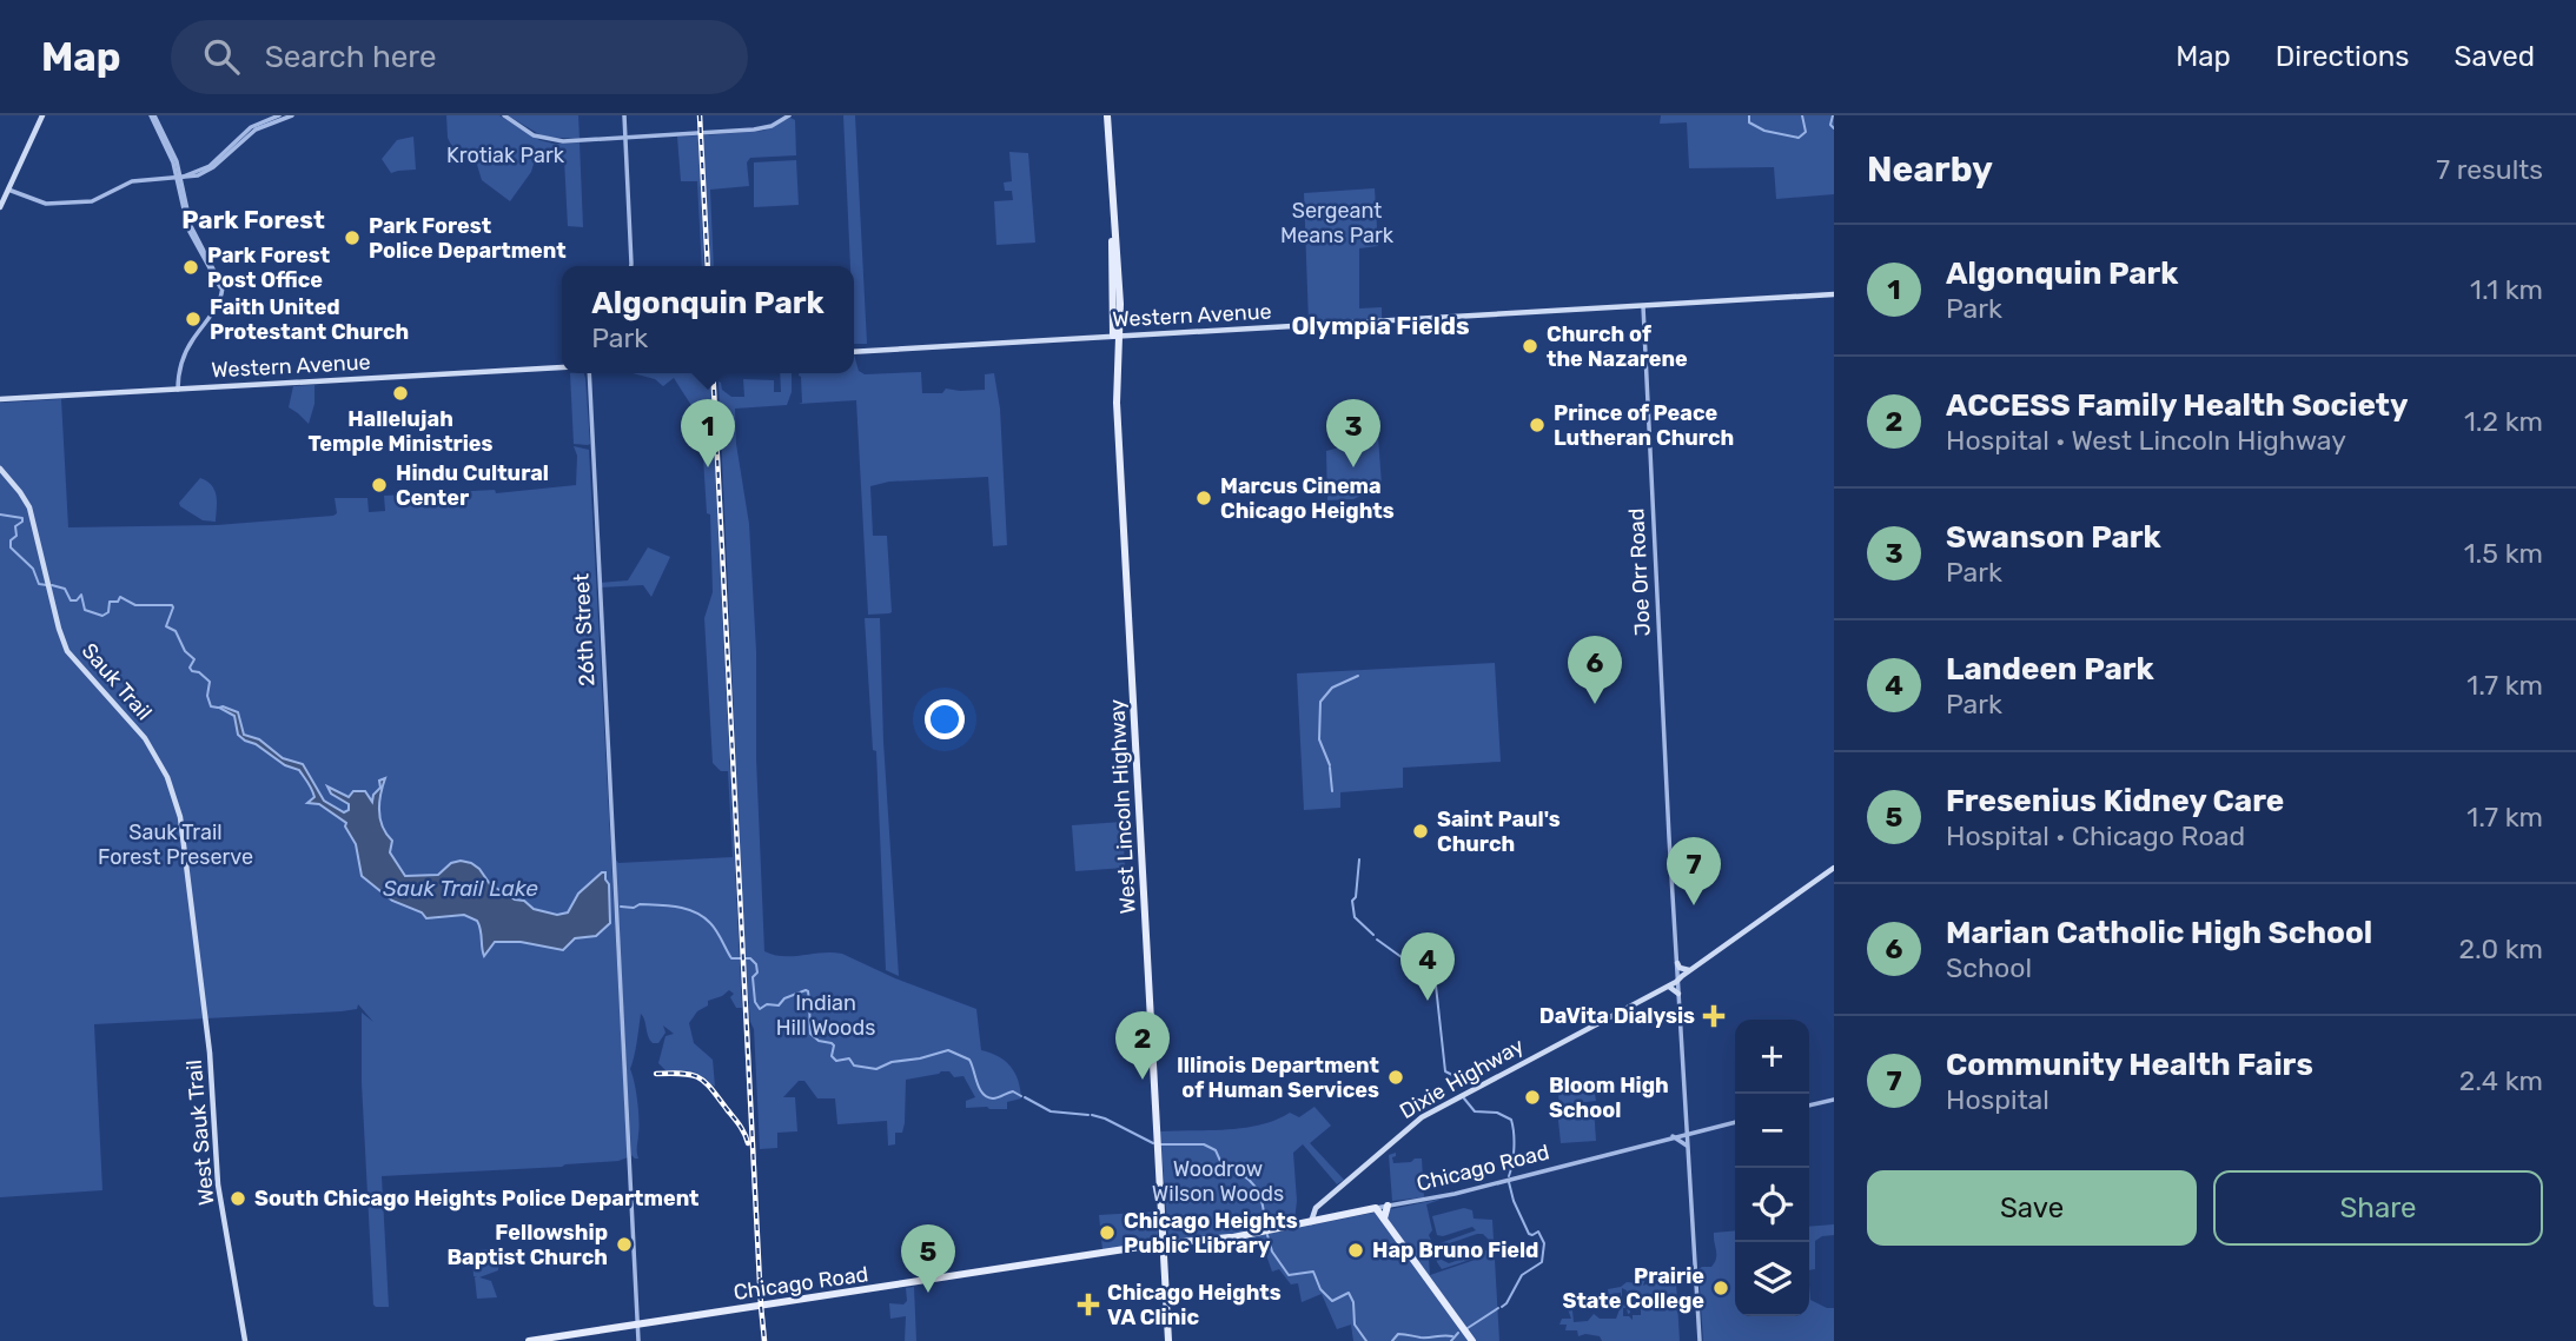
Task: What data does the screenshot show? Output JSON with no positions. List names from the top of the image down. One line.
{"streets":{"main road":["Western Avenue","Sauk Trail","West Lincoln Highway","Dixie Highway","West Sauk Trail","Chicago Road"],"street":["Joe Orr Road","26th Street"]},"crossings":[["Western Avenue","Joe Orr Road"],["Western Avenue","West Lincoln Highway"],["Joe Orr Road","Dixie Highway"],["Joe Orr Road","Chicago Road"],["26th Street","Chicago Road"],["Sauk Trail","West Sauk Trail"],["West Lincoln Highway","Chicago Road"],["Dixie Highway","Chicago Road"]],"districts":["Park Forest","Olympia Fields"],"water":["Sauk Trail Lake"],"parks":["Krotiak Park","Sergeant Means Park","Sauk Trail Forest Preserve","Indian Hill Woods","Woodrow Wilson Woods"],"places":{"other":["Park Forest Police Department","Park Forest Post Office","Faith United Protestant Church","Church of the Nazarene","Hallelujah Temple Ministries","Prince of Peace Lutheran Church","Hindu Cultural Center","Marcus Cinema Chicago Heights","Saint Paul's Church","Illinois Department of Human Services","Bloom High School","South Chicago Heights Police Department","Chicago Heights Public Library","Fellowship Baptist Church","Hap Bruno Field","Prairie State College"],"health":["DaVita Dialysis","Chicago Heights VA Clinic"]},"page":{"header":"Map","search":"Search here","nav":["Map","Directions","Saved"],"heading":["Nearby","7 results"],"list":[{"mark":"1","name":"Algonquin Park","note":"Park","value":"1.1 km"},{"mark":"2","name":"ACCESS Family Health Society","note":"Hospital · West Lincoln Highway","value":"1.2 km"},{"mark":"3","name":"Swanson Park","note":"Park","value":"1.5 km"},{"mark":"4","name":"Landeen Park","note":"Park","value":"1.7 km"},{"mark":"5","name":"Fresenius Kidney Care","note":"Hospital · Chicago Road","value":"1.7 km"},{"mark":"6","name":"Marian Catholic High School","note":"School","value":"2.0 km"},{"mark":"7","name":"Community Health Fairs","note":"Hospital","value":"2.4 km"}],"popup":["Algonquin Park","Park"],"pins":["1","3","6","7","4","2","5"],"map_buttons":["+","−"],"buttons":["Save","Share"]}}
